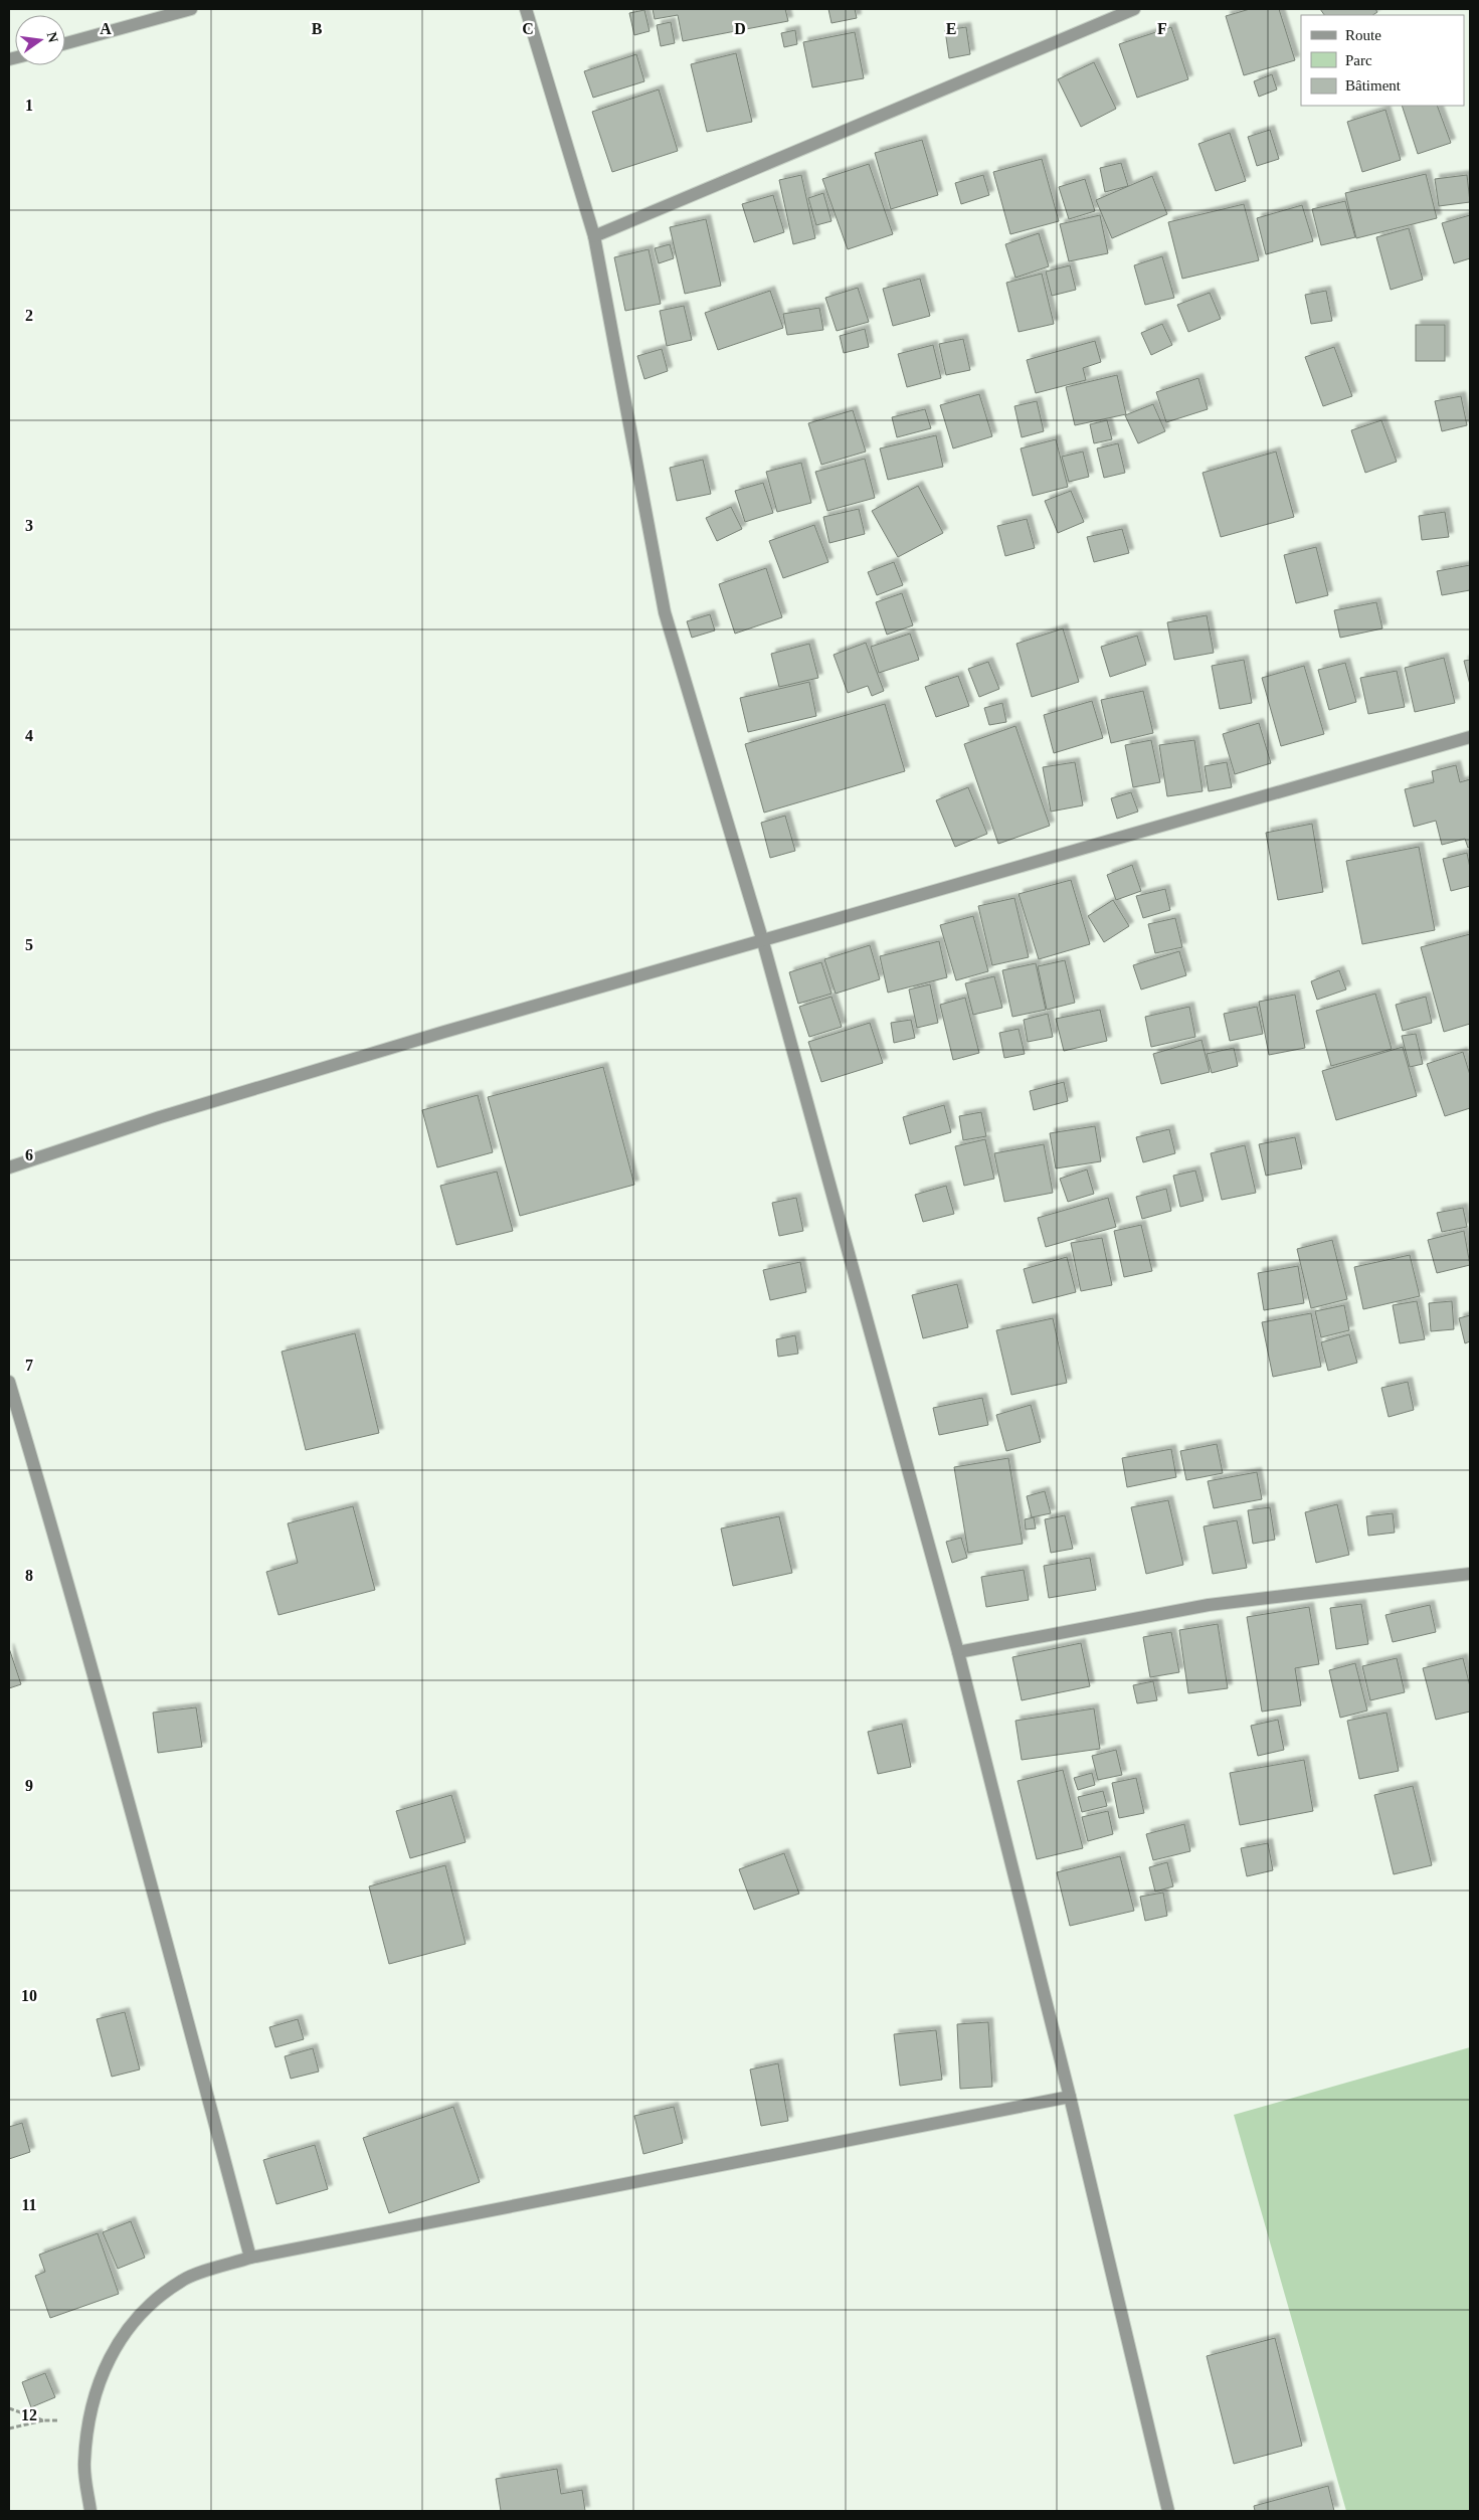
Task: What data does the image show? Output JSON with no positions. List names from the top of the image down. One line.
{"legend":["Route","Parc","Bâtiment"],"north":"right","grid":{"columns":["A","B","C","D","E","F"],"rows":["1","2","3","4","5","6","7","8","9","10","11","12"]}}
